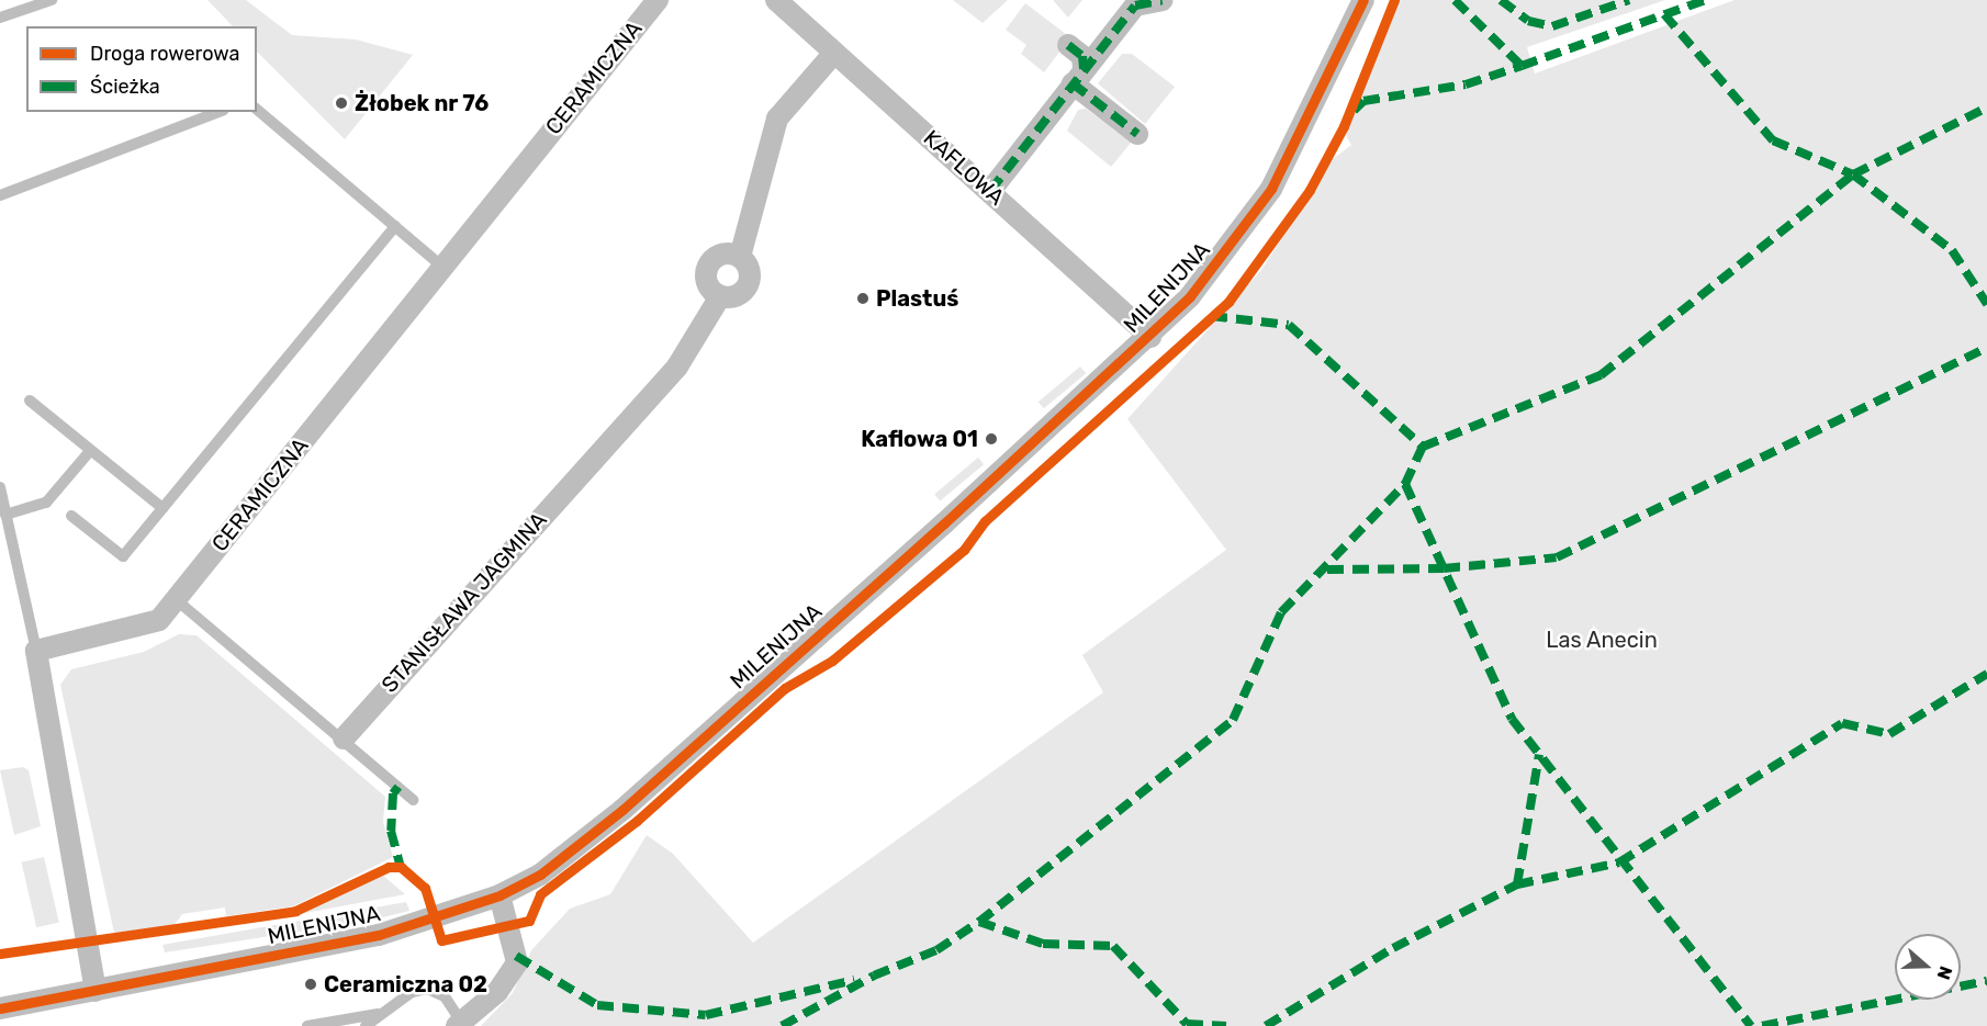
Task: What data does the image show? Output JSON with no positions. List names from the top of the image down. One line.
{"streets":{"street":["CERAMICZNA","KAFLOWA","MILENIJNA","STANISŁAWA JAGMINA"]},"crossings":[["KAFLOWA","MILENIJNA"]],"parks":["Las Anecin"],"places":["Żłobek nr 76","Plastuś","Kaflowa 01","Ceramiczna 02"],"legend":["Droga rowerowa","Ścieżka"],"north":"right"}
